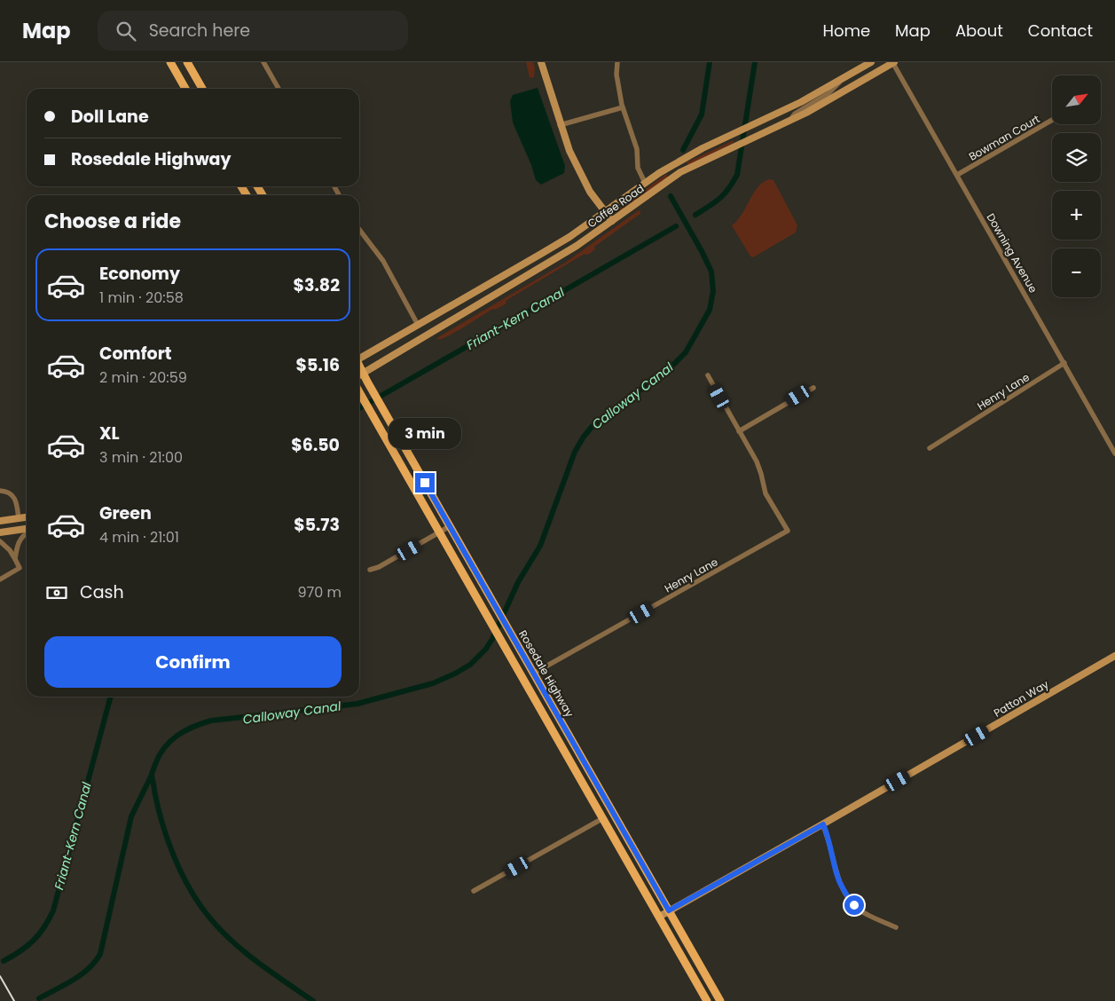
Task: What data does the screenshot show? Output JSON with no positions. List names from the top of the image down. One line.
{"streets":{"main road":["Coffee Road","Rosedale Highway","Patton Way"],"street":["Bowman Court","Downing Avenue","Henry Lane"]},"crossings":[["Bowman Court","Downing Avenue"],["Coffee Road","Downing Avenue"],["Coffee Road","Rosedale Highway"],["Downing Avenue","Henry Lane"],["Henry Lane","Rosedale Highway"],["Rosedale Highway","Patton Way"]],"water":["Friant-Kern Canal","Calloway Canal"],"north":"top right","page":{"header":"Map","search":"Search here","nav":["Home","Map","About","Contact"],"map_buttons":["+","−"],"banner":["Doll Lane","Rosedale Highway"],"heading":"Choose a ride","list":[{"name":"Economy","note":"1 min · 20:58","value":"$3.82"},{"name":"Comfort","note":"2 min · 20:59","value":"$5.16"},{"name":"XL","note":"3 min · 21:00","value":"$6.50"},{"name":"Green","note":"4 min · 21:01","value":"$5.73"}],"bubble":"3 min","pay":["Cash","970 m"],"buttons":"Confirm"}}
